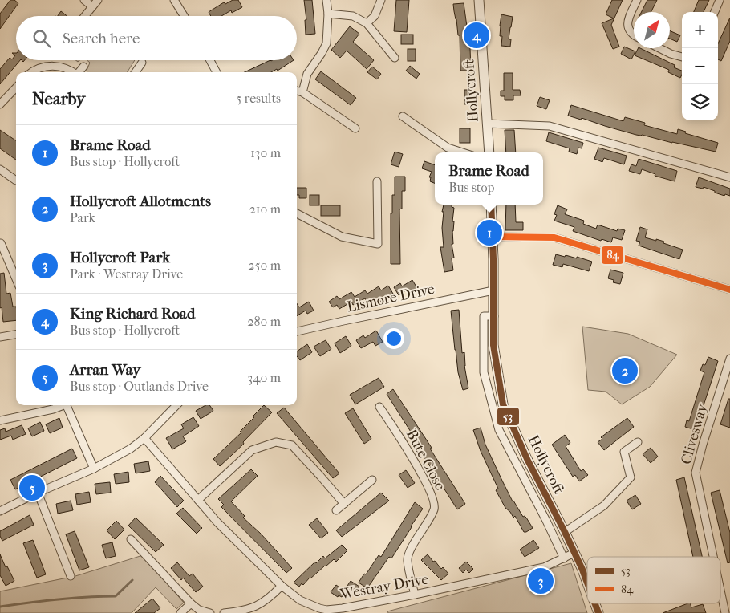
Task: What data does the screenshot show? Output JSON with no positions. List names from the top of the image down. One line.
{"streets":{"street":["Hollycroft","Lismore Drive","Clivesway","Bute Close","Westray Drive"]},"crossings":[["Hollycroft","Lismore Drive"],["Hollycroft","Westray Drive"],["Bute Close","Westray Drive"]],"lines":["transit line 53","transit line 84"],"legend":["53","84"],"north":"top right","page":{"map_buttons":["+","−"],"search":"Search here","pins":["4","1","2","5","3"],"heading":["Nearby","5 results"],"list":[{"mark":"1","name":"Brame Road","note":"Bus stop · Hollycroft","value":"130 m"},{"mark":"2","name":"Hollycroft Allotments","note":"Park","value":"210 m"},{"mark":"3","name":"Hollycroft Park","note":"Park · Westray Drive","value":"250 m"},{"mark":"4","name":"King Richard Road","note":"Bus stop · Hollycroft","value":"280 m"},{"mark":"5","name":"Arran Way","note":"Bus stop · Outlands Drive","value":"340 m"}],"popup":["Brame Road","Bus stop"]}}
